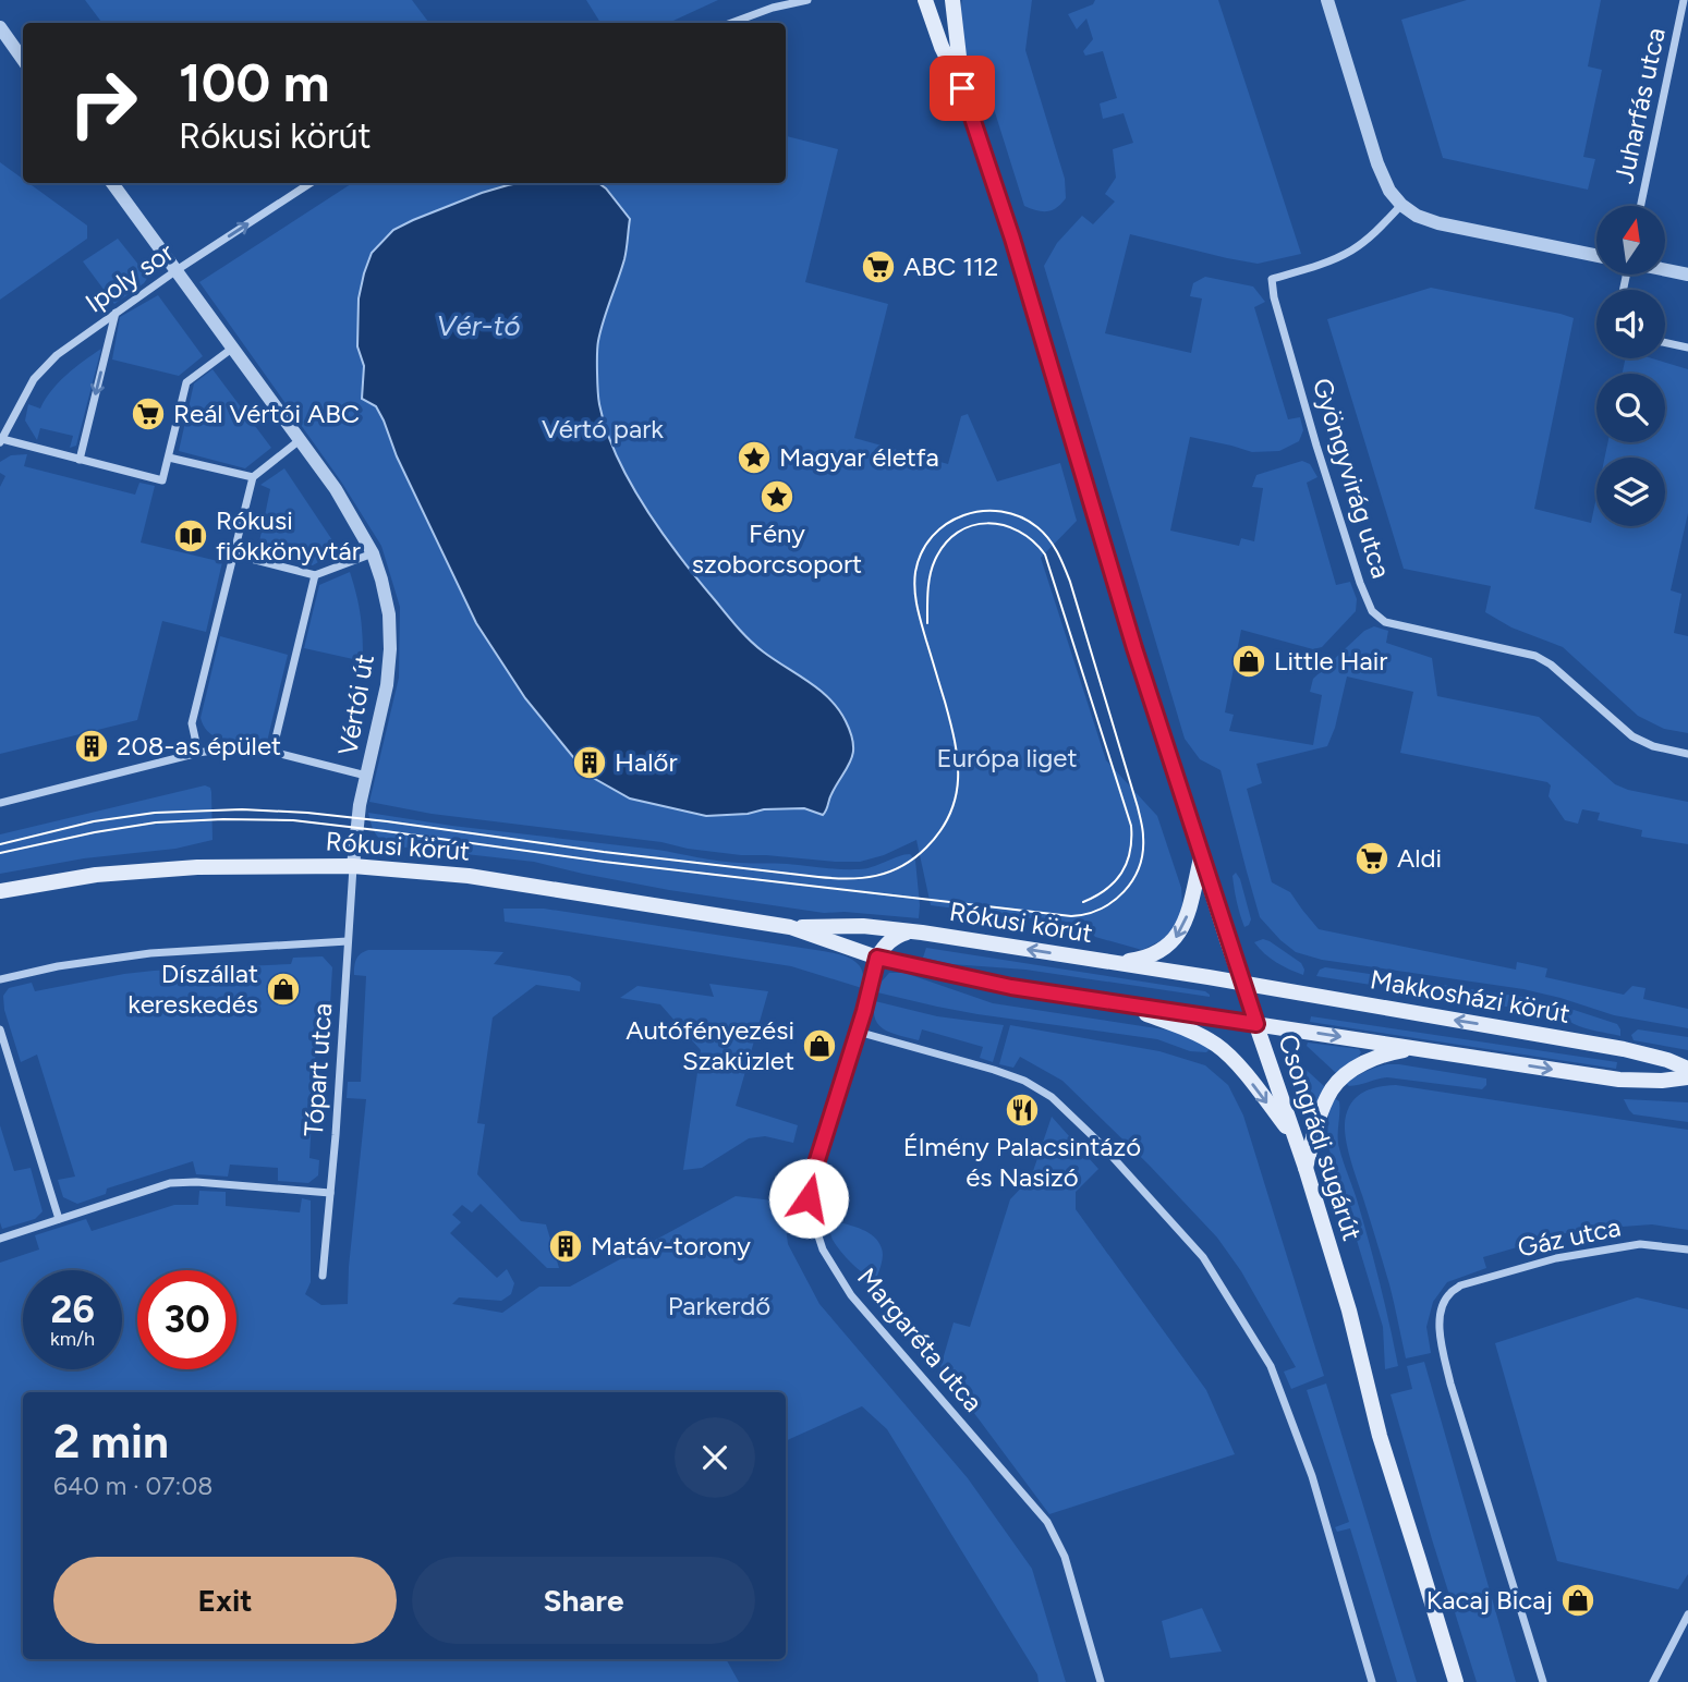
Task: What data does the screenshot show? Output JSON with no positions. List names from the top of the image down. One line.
{"streets":{"main road":["Rókusi körút","Makkosházi körút","Csongrádi sugárút"],"street":["Juharfás utca","Ipoly sor","Gyöngyvirág utca","Vértói út","Tópart utca","Gáz utca","Margaréta utca"]},"crossings":[["Ipoly sor","Vértói út"],["Vértói út","Rókusi körút"],["Vértói út","Tópart utca"],["Rókusi körút","Makkosházi körút"],["Rókusi körút","Tópart utca"],["Rókusi körút","Csongrádi sugárút"],["Rókusi körút","Margaréta utca"],["Makkosházi körút","Csongrádi sugárút"]],"one_way":["Ipoly sor"],"water":["Vér-tó"],"parks":["Vértó park","Európa liget","Parkerdő"],"places":{"supermarket":["ABC 112","Reál Vértói ABC","Aldi"],"place":["Magyar életfa","Fény szoborcsoport"],"library":["Rókusi fiókkönyvtár"],"shop":["Little Hair","Díszállat kereskedés","Autófényezési Szaküzlet","Kacaj Bicaj"],"building":["208-as épület","Halőr","Matáv-torony"],"restaurant":["Élmény Palacsintázó és Nasizó"]},"north":"top","page":{"turn":["100 m","Rókusi körút"],"speed":"26 km/h","limit":"30","heading":["2 min","640 m · 07:08"],"buttons":["Exit","Share"]}}
